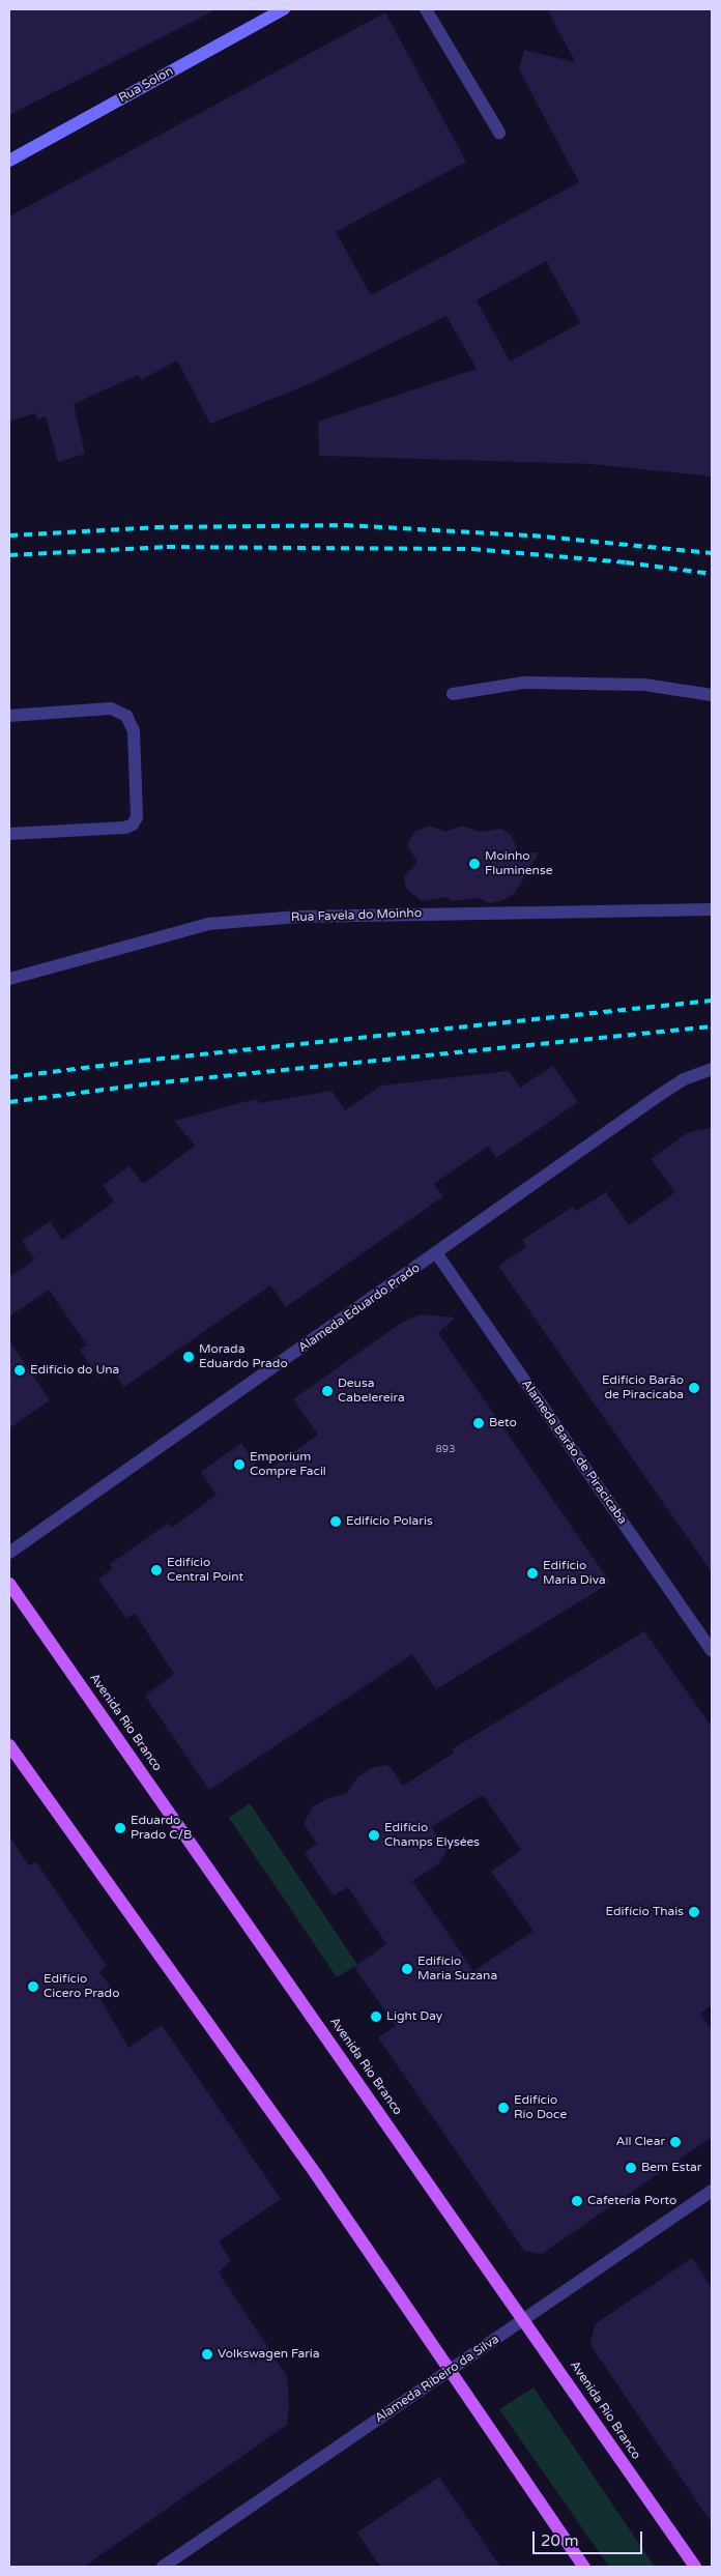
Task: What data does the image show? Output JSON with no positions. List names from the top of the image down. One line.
{"streets":{"main road":["Avenida Rio Branco"],"street":["Rua Solon","Rua Favela do Moinho","Alameda Eduardo Prado","Alameda Barão de Piracicaba","Alameda Ribeiro da Silva"]},"crossings":[["Alameda Eduardo Prado","Alameda Barão de Piracicaba"],["Avenida Rio Branco","Alameda Ribeiro da Silva"]],"places":["Moinho Fluminense","Morada Eduardo Prado","Edifício do Una","Edifício Barão de Piracicaba","Deusa Cabelereira","Beto","Emporium Compre Facil","Edifício Polaris","Edifício Central Point","Edifício Maria Diva","Eduardo Prado C/B","Edifício Champs Elysées","Edifício Thais","Edifício Maria Suzana","Edifício Cicero Prado","Light Day","Edifício Rio Doce","All Clear","Bem Estar","Cafeteria Porto","Volkswagen Faria"],"house_numbers":["893"],"scale_bar":"20 m"}
